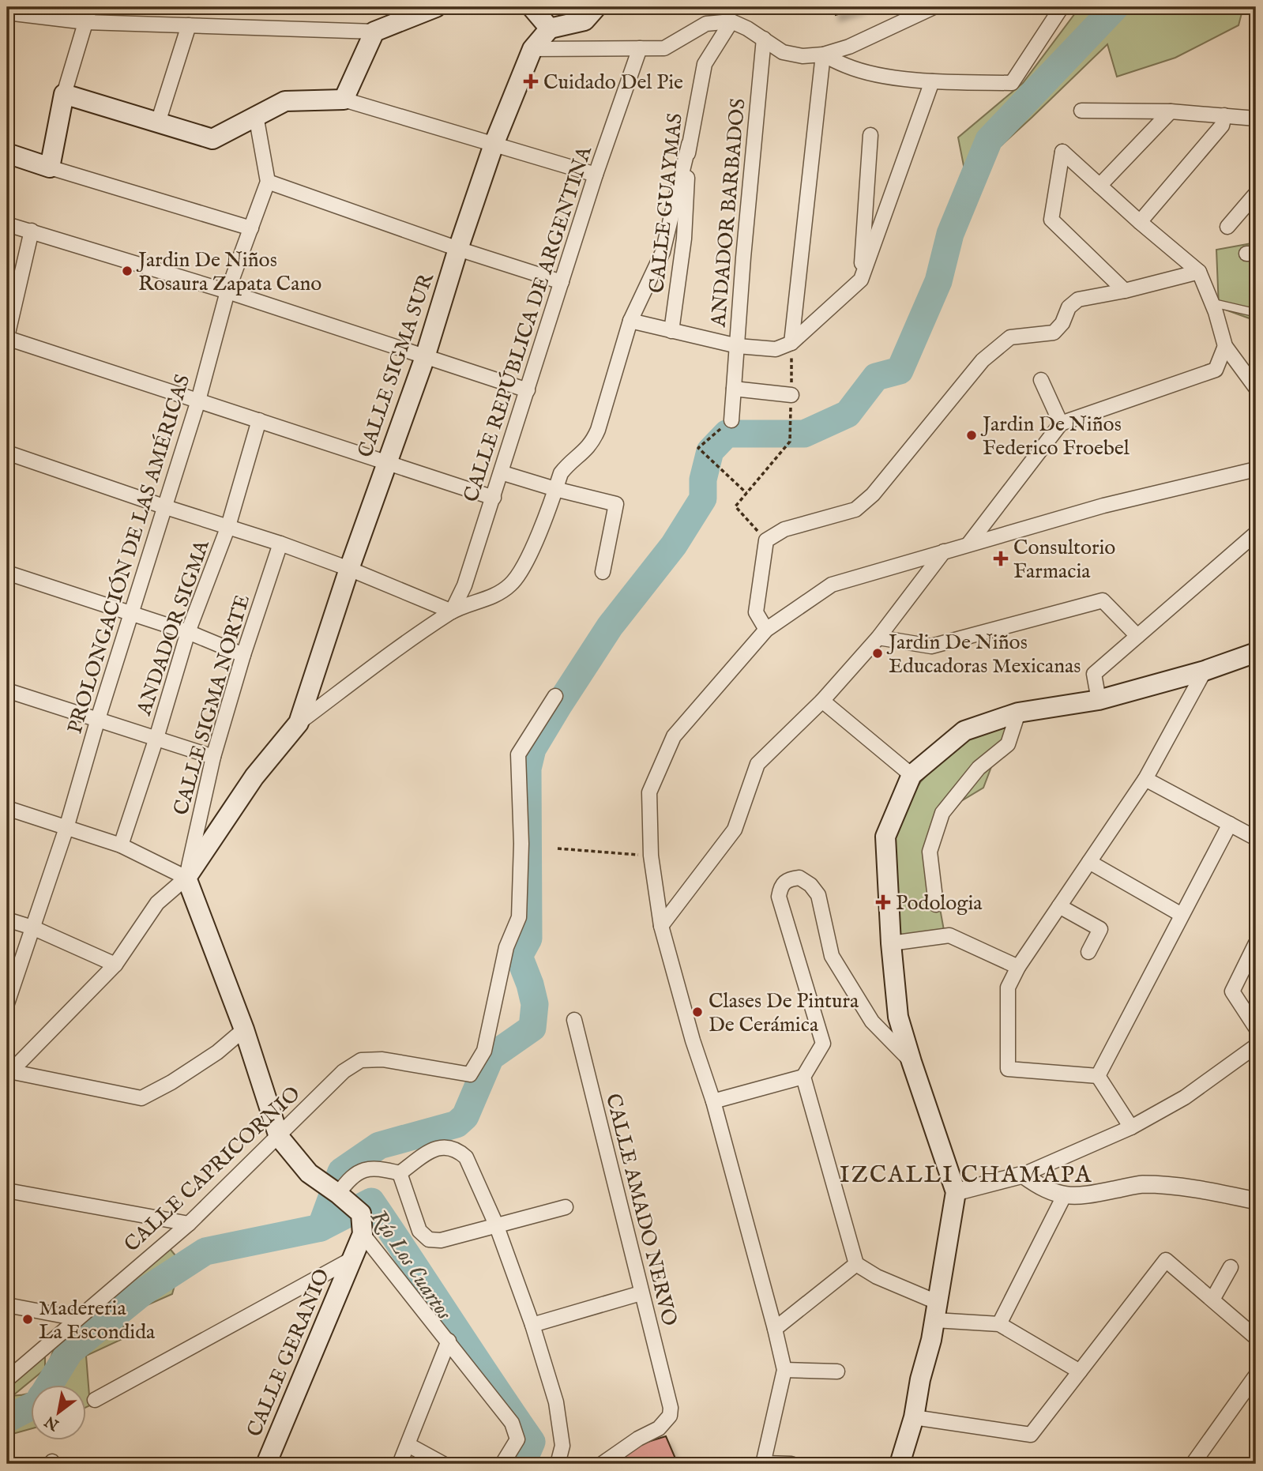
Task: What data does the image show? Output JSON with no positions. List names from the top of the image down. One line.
{"streets":{"main road":["CALLE SIGMA SUR","CALLE GERANIO"],"street":["CALLE GUAYMAS","ANDADOR BARBADOS","CALLE REPÚBLICA DE ARGENTINA","PROLONGACIÓN DE LAS AMÉRICAS","ANDADOR SIGMA","CALLE SIGMA NORTE","CALLE CAPRICORNIO","CALLE AMADO NERVO"]},"districts":["IZCALLI CHAMAPA"],"water":["Río Los Cuartos"],"places":{"health":["Cuidado Del Pie","Consultorio Farmacia","Podologia"],"other":["Jardin De Niños Rosaura Zapata Cano","Jardin De Niños Federico Froebel","Jardin De Niños Educadoras Mexicanas","Clases De Pintura De Cerámica","Madereria La Escondida"]},"north":"bottom left"}
